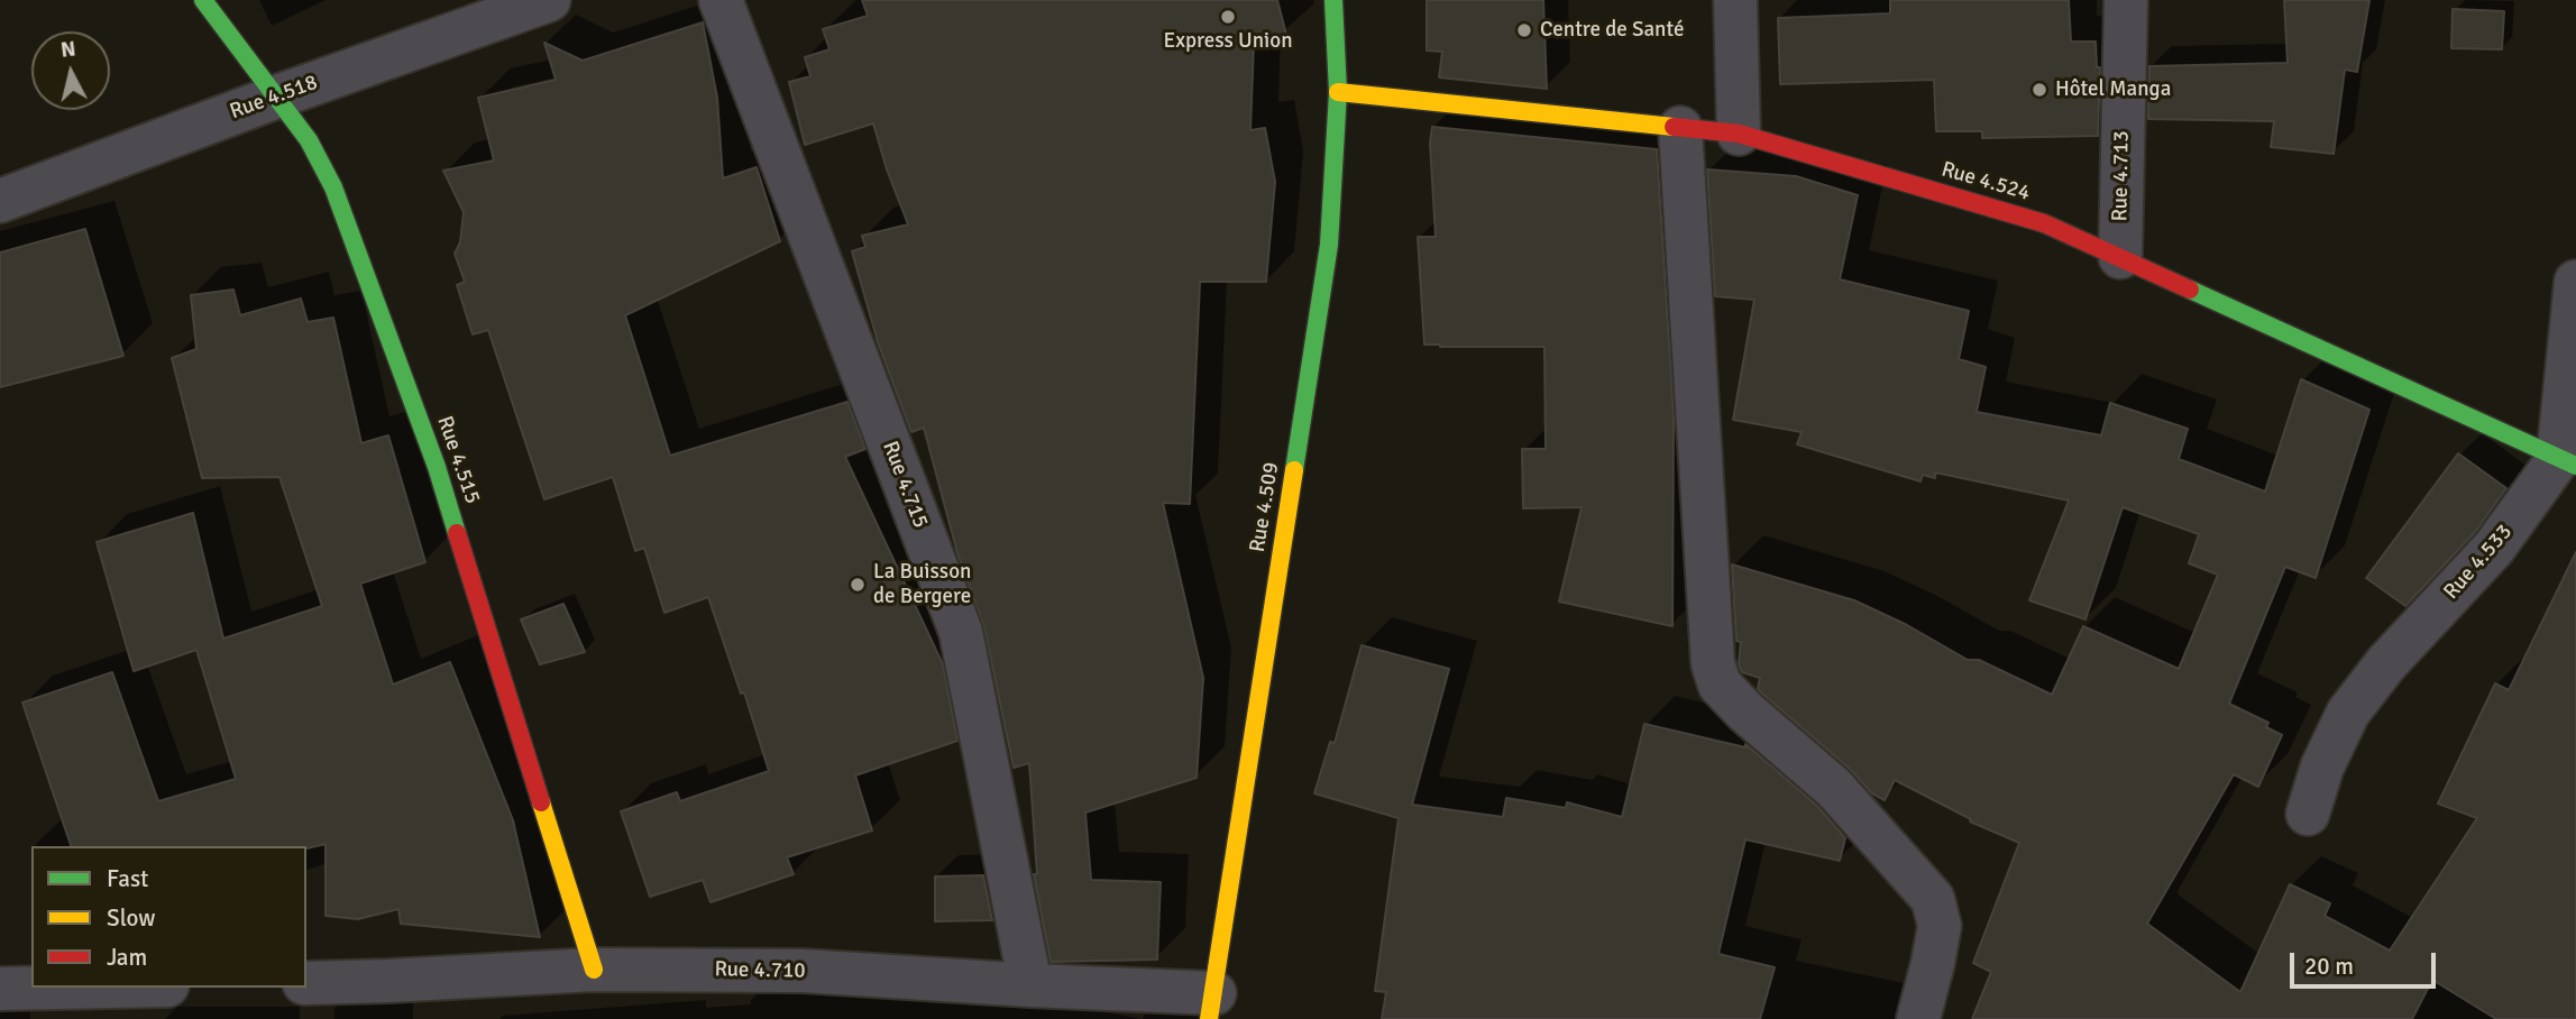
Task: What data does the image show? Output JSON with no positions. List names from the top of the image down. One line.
{"streets":{"street":["Rue 4.518","Rue 4.713","Rue 4.524","Rue 4.515","Rue 4.715","Rue 4.509","Rue 4.533","Rue 4.710"]},"crossings":[["Rue 4.518","Rue 4.515"],["Rue 4.713","Rue 4.524"],["Rue 4.524","Rue 4.509"],["Rue 4.524","Rue 4.533"],["Rue 4.515","Rue 4.710"],["Rue 4.715","Rue 4.710"],["Rue 4.509","Rue 4.710"]],"places":["Express Union","Centre de Santé","Hôtel Manga","La Buisson de Bergere"],"legend":["Fast","Slow","Jam"],"scale_bar":"20 m","north":"top"}
